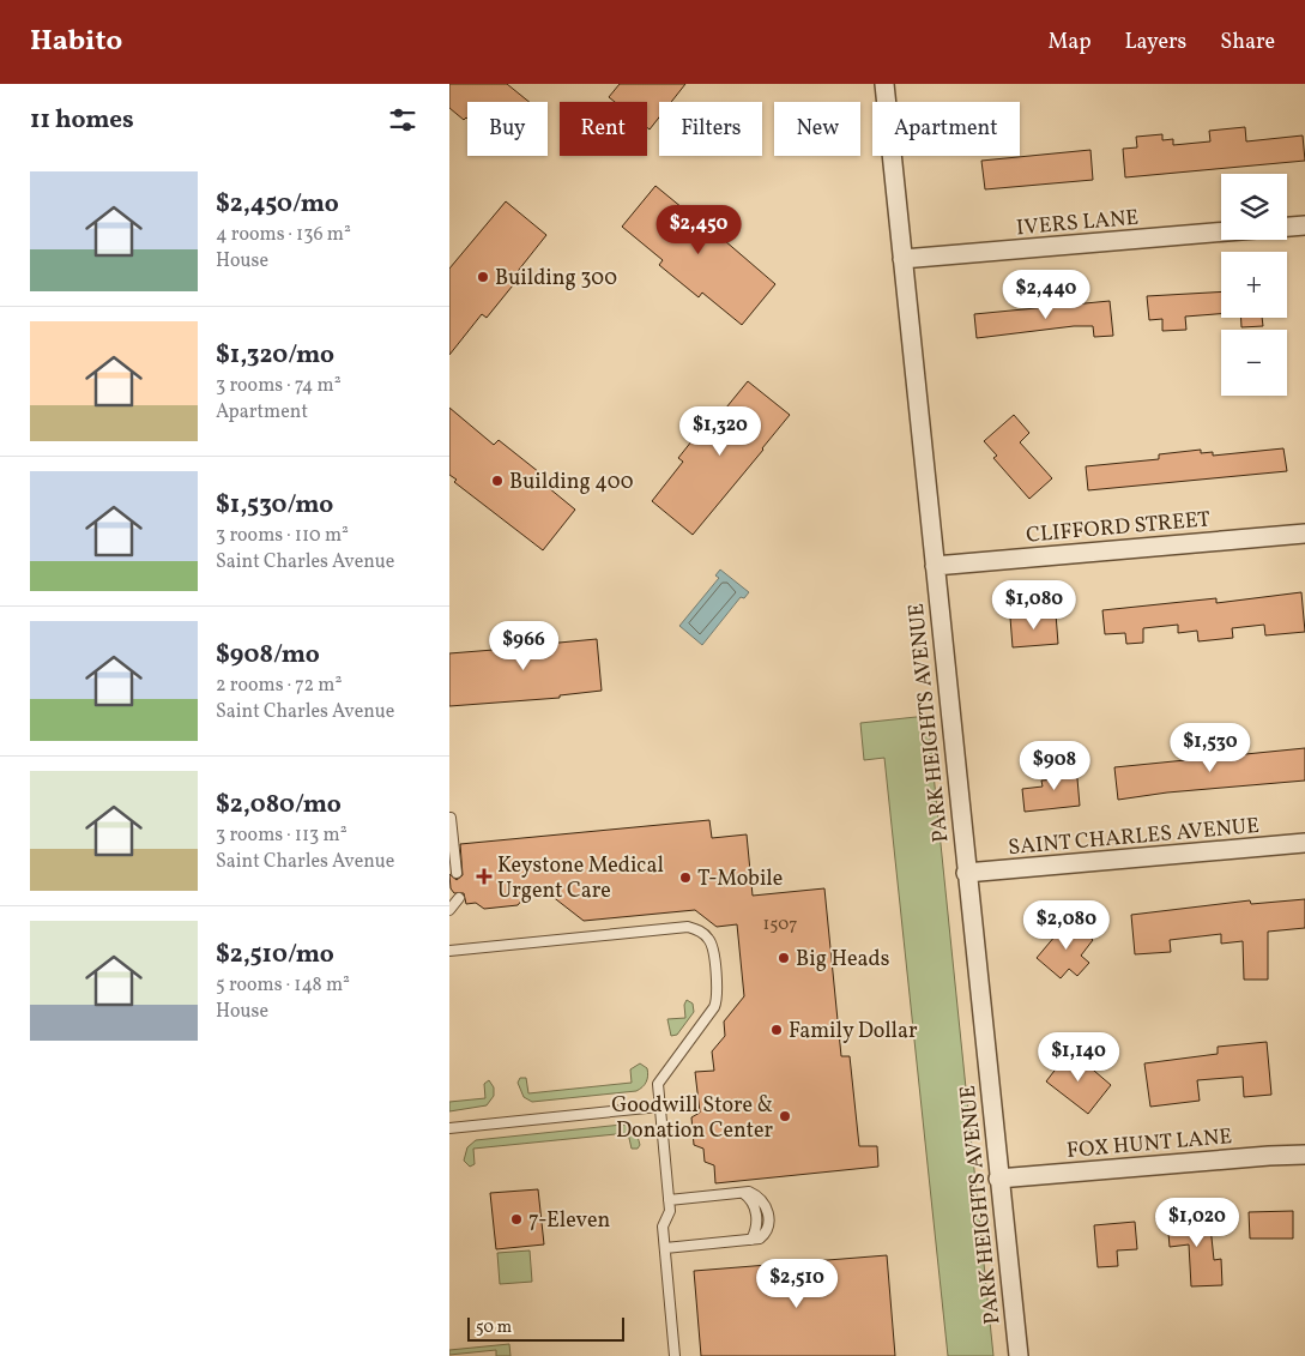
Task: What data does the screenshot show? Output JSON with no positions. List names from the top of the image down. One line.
{"streets":{"street":["IVERS LANE","CLIFFORD STREET","PARK HEIGHTS AVENUE","SAINT CHARLES AVENUE","FOX HUNT LANE"]},"crossings":[["IVERS LANE","PARK HEIGHTS AVENUE"],["CLIFFORD STREET","PARK HEIGHTS AVENUE"],["PARK HEIGHTS AVENUE","SAINT CHARLES AVENUE"],["PARK HEIGHTS AVENUE","FOX HUNT LANE"]],"places":{"other":["Building 300","Building 400","T-Mobile","Big Heads","Family Dollar","Goodwill Store & Donation Center","7-Eleven"],"health":["Keystone Medical Urgent Care"]},"house_numbers":["1507"],"scale_bar":"50 m","page":{"header":"Habito","nav":["Map","Layers","Share"],"heading":"11 homes","chip":["Buy","Rent","Filters","New","Apartment"],"list":[{"name":"$2,450/mo","note":"4 rooms · 136 m² · House"},{"name":"$1,320/mo","note":"3 rooms · 74 m² · Apartment"},{"name":"$1,530/mo","note":"3 rooms · 110 m² · Saint Charles Avenue"},{"name":"$908/mo","note":"2 rooms · 72 m² · Saint Charles Avenue"},{"name":"$2,080/mo","note":"3 rooms · 113 m² · Saint Charles Avenue"},{"name":"$2,510/mo","note":"5 rooms · 148 m² · House"}],"map_buttons":["+","−"],"price":["$2,450","$2,440","$1,320","$1,080","$966","$1,530","$908","$2,080","$1,140","$1,020","$2,510"],"scale":"50 m"}}
